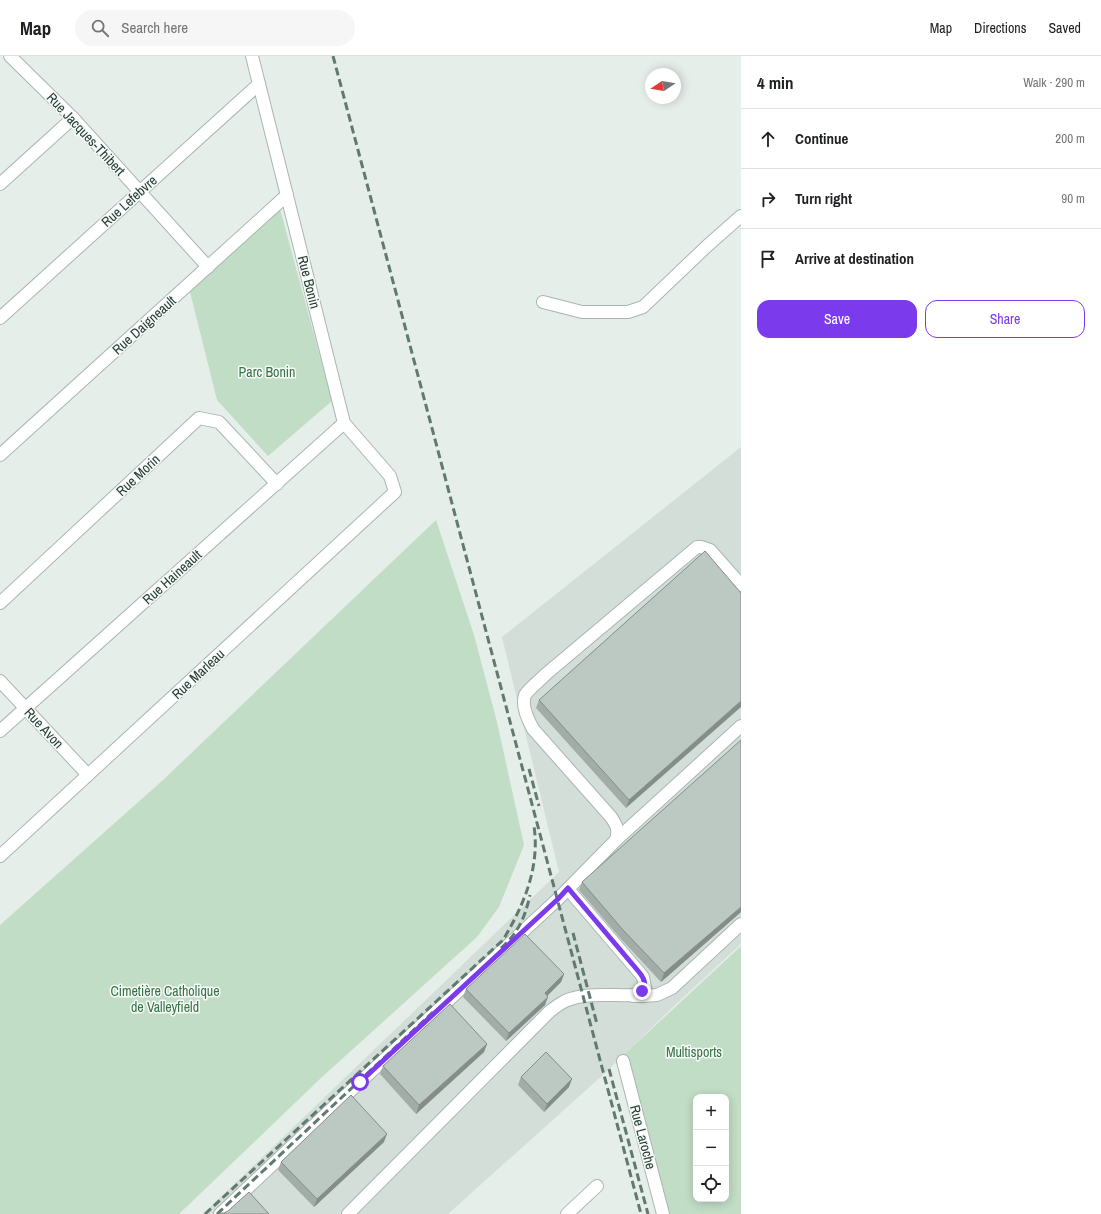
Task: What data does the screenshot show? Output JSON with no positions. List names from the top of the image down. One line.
{"streets":{"street":["Rue Jacques-Thibert","Rue Lefebvre","Rue Bonin","Rue Daigneault","Rue Morin","Rue Haineault","Rue Marleau","Rue Avon","Rue Laroche"]},"crossings":[["Rue Jacques-Thibert","Rue Lefebvre"],["Rue Jacques-Thibert","Rue Daigneault"],["Rue Lefebvre","Rue Bonin"],["Rue Bonin","Rue Daigneault"],["Rue Bonin","Rue Haineault"],["Rue Bonin","Rue Marleau"],["Rue Morin","Rue Haineault"],["Rue Haineault","Rue Avon"],["Rue Marleau","Rue Avon"]],"parks":["Parc Bonin","Cimetière Catholique de Valleyfield","Multisports"],"north":"left","page":{"header":"Map","search":"Search here","nav":["Map","Directions","Saved"],"heading":["4 min","Walk · 290 m"],"list":[["Continue","200 m"],["Turn right","90 m"],"Arrive at destination"],"buttons":["Save","Share"],"map_buttons":["+","−"]}}
